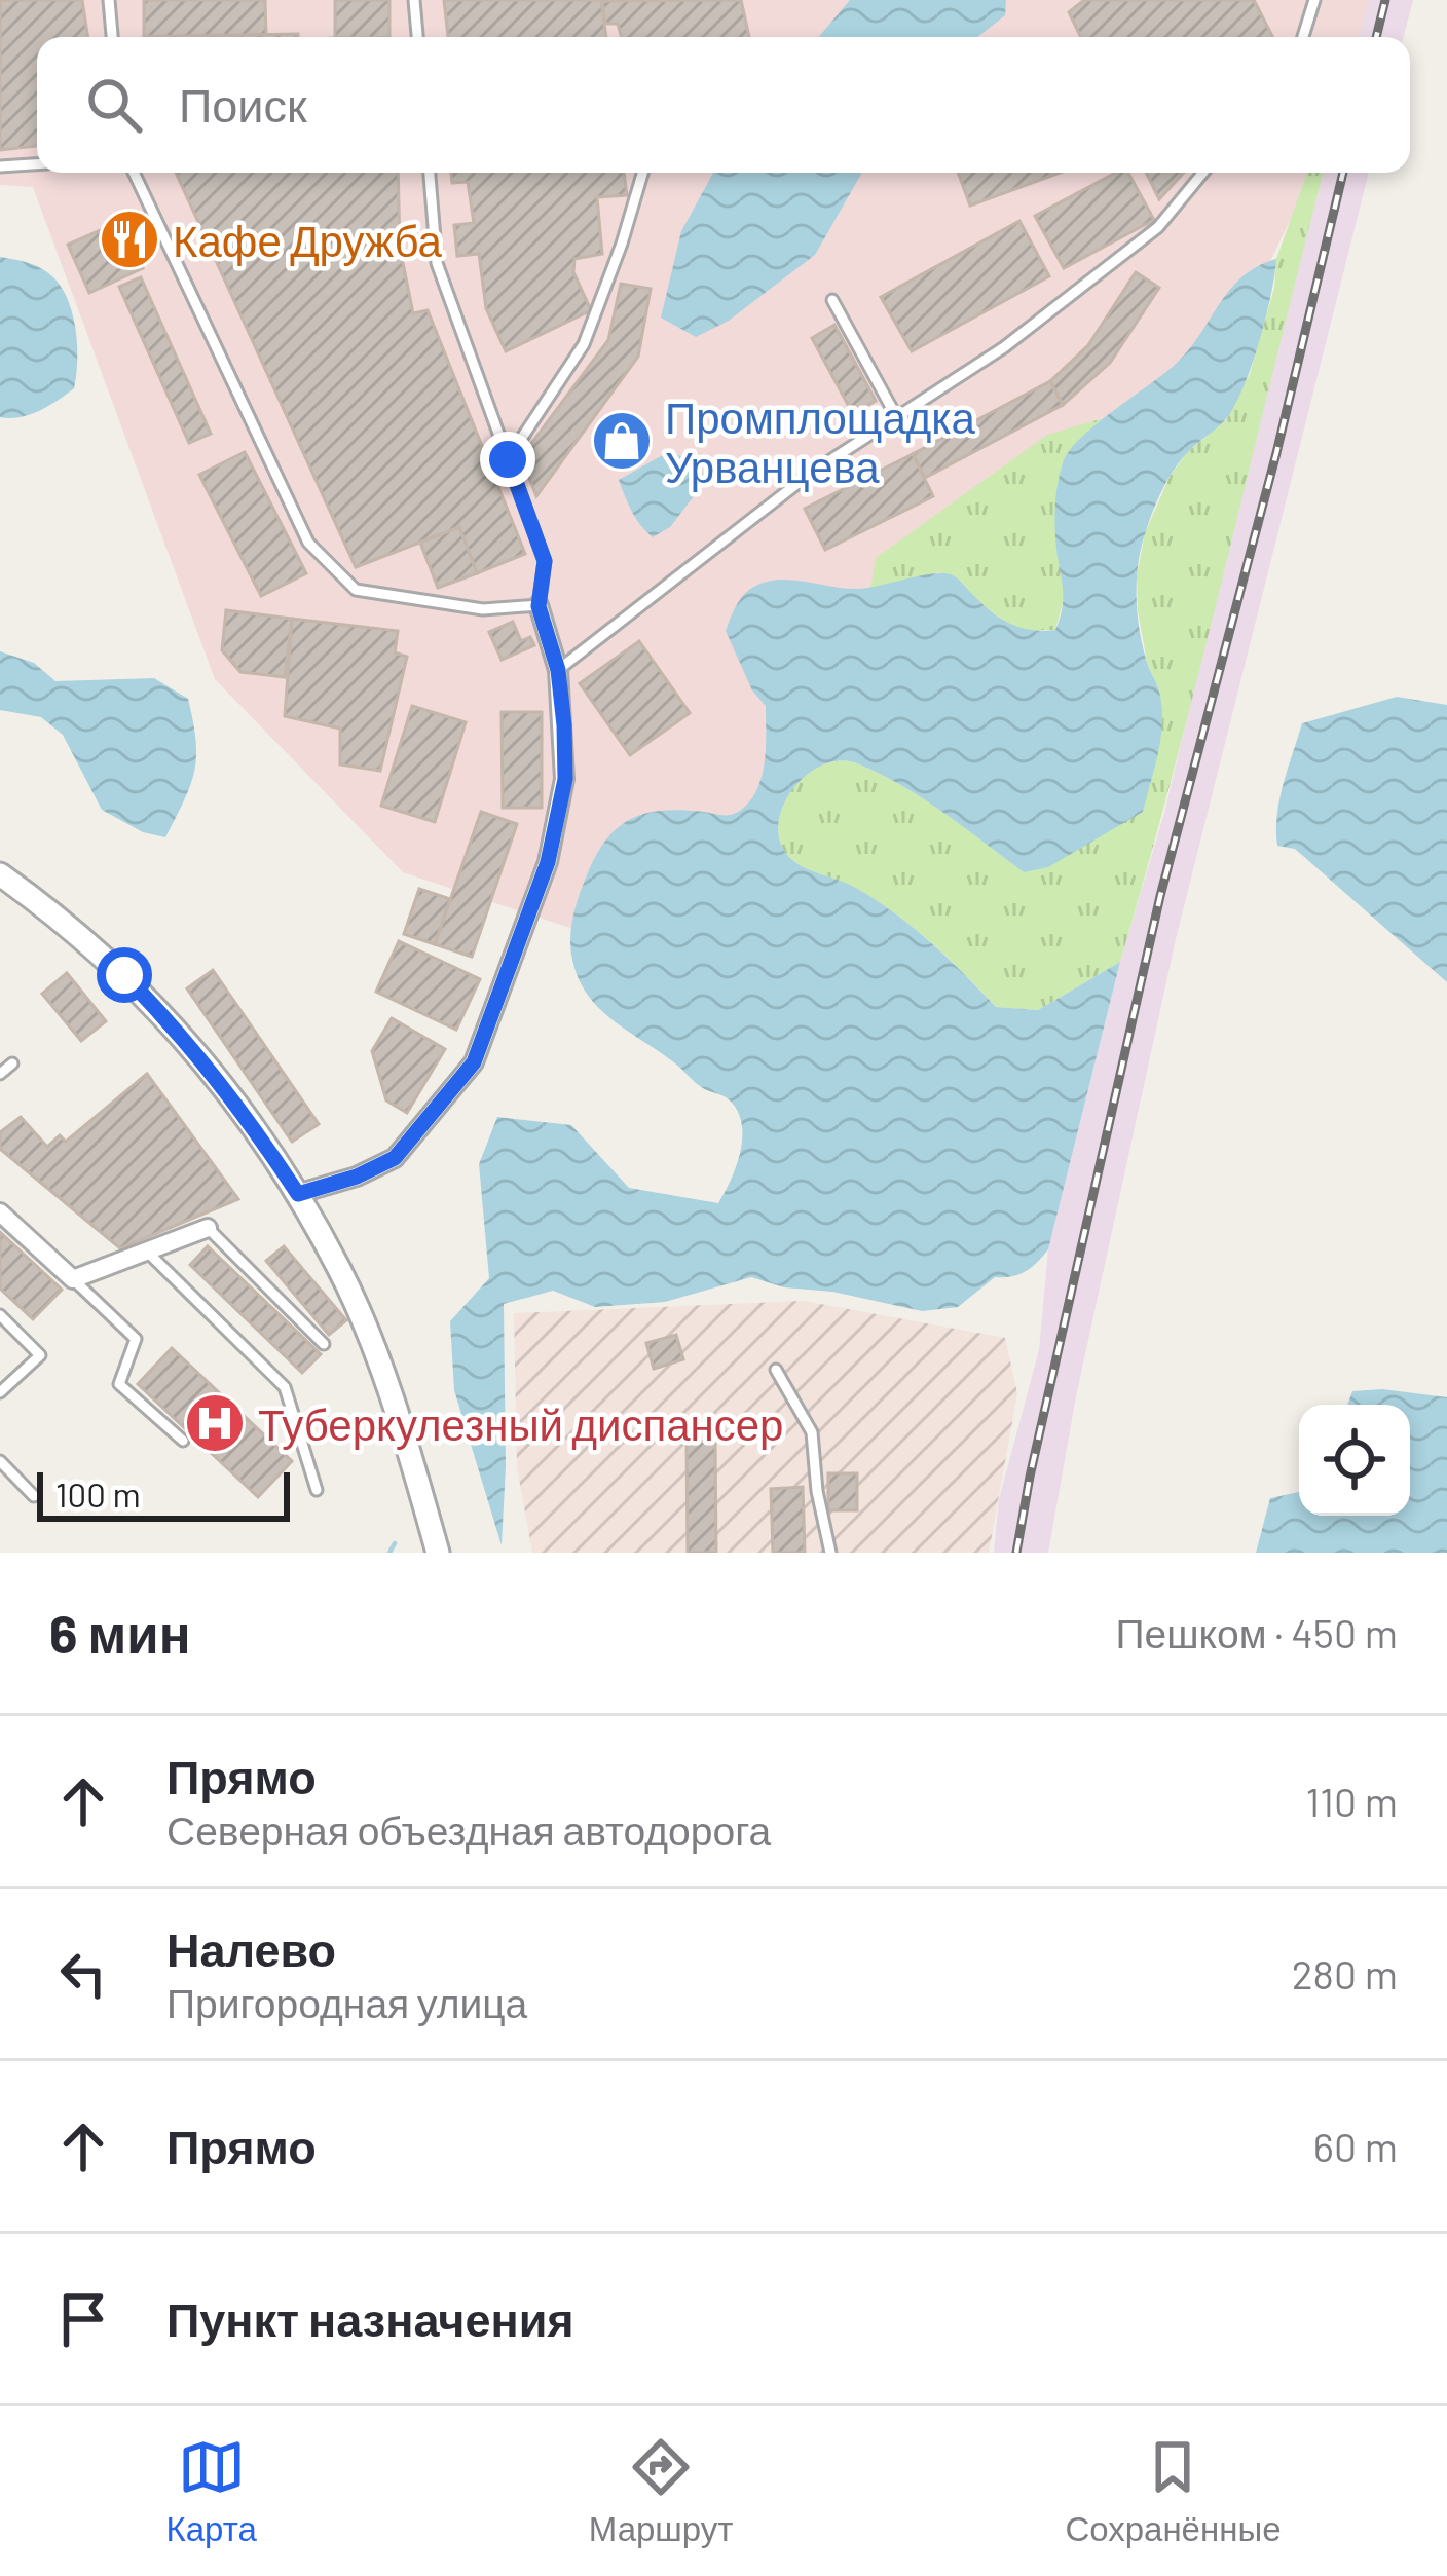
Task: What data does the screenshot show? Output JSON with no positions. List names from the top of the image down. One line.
{"places":{"restaurant":["Кафе Дружба"],"shop":["Промплощадка Урванцева"],"hospital":["Туберкулезный диспансер"]},"scale_bar":"100 m","page":{"search":"Поиск","scale":"100 m","heading":["6 мин","Пешком · 450 m"],"list":[["Прямо","Северная объездная автодорога","110 m"],["Налево","Пригородная улица","280 m"],["Прямо","60 m"],"Пункт назначения"],"nav":["Карта","Маршрут","Сохранённые"]}}
